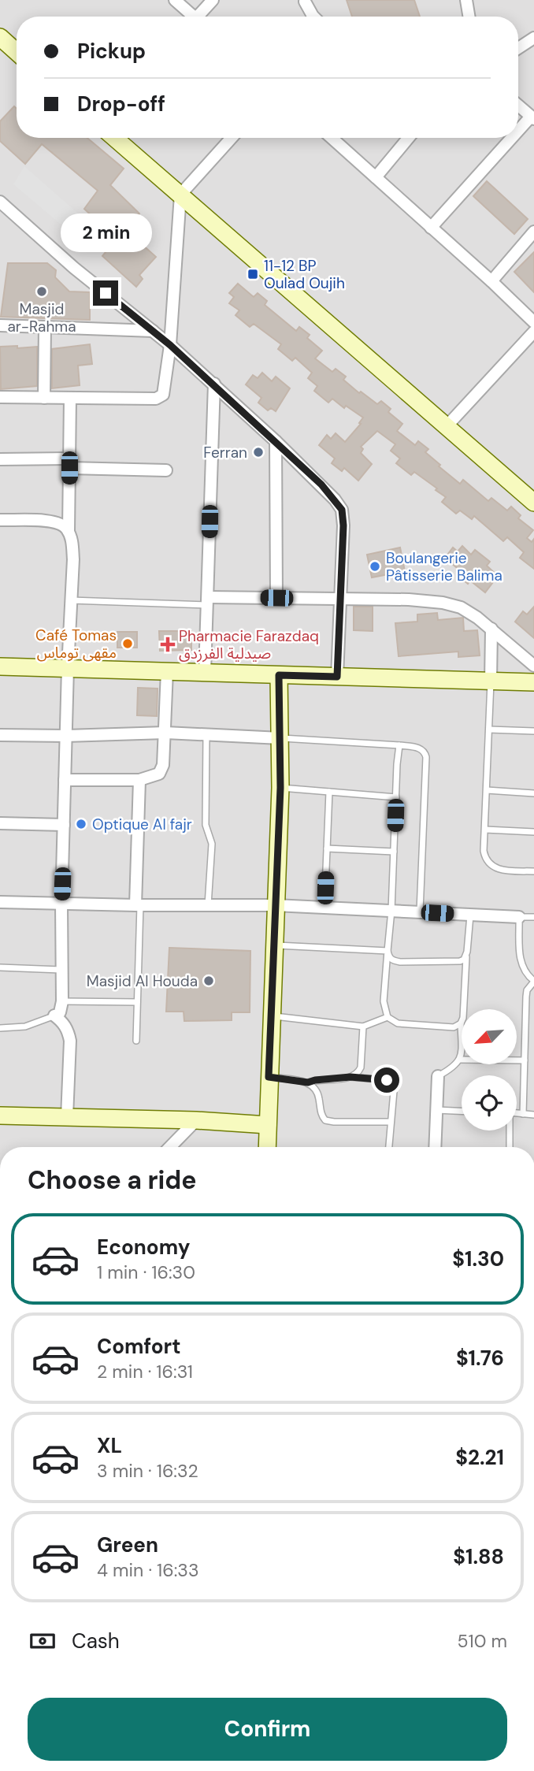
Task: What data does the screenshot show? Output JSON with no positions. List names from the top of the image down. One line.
{"places":{"transit":["11-12 BP Oulad Oujih"],"other":["Masjid ar-Rahma","Ferran","Boulangerie Pâtisserie Balima","Café Tomas مقهى توماس","Optique Al fajr","Masjid Al Houda"],"health":["Pharmacie Farazdaq صيدلية الفرزدق"]},"north":"bottom left","page":{"banner":["Pickup","Drop-off"],"bubble":"2 min","heading":"Choose a ride","list":[{"name":"Economy","note":"1 min · 16:30","value":"$1.30"},{"name":"Comfort","note":"2 min · 16:31","value":"$1.76"},{"name":"XL","note":"3 min · 16:32","value":"$2.21"},{"name":"Green","note":"4 min · 16:33","value":"$1.88"}],"pay":["Cash","510 m"],"buttons":"Confirm"}}
